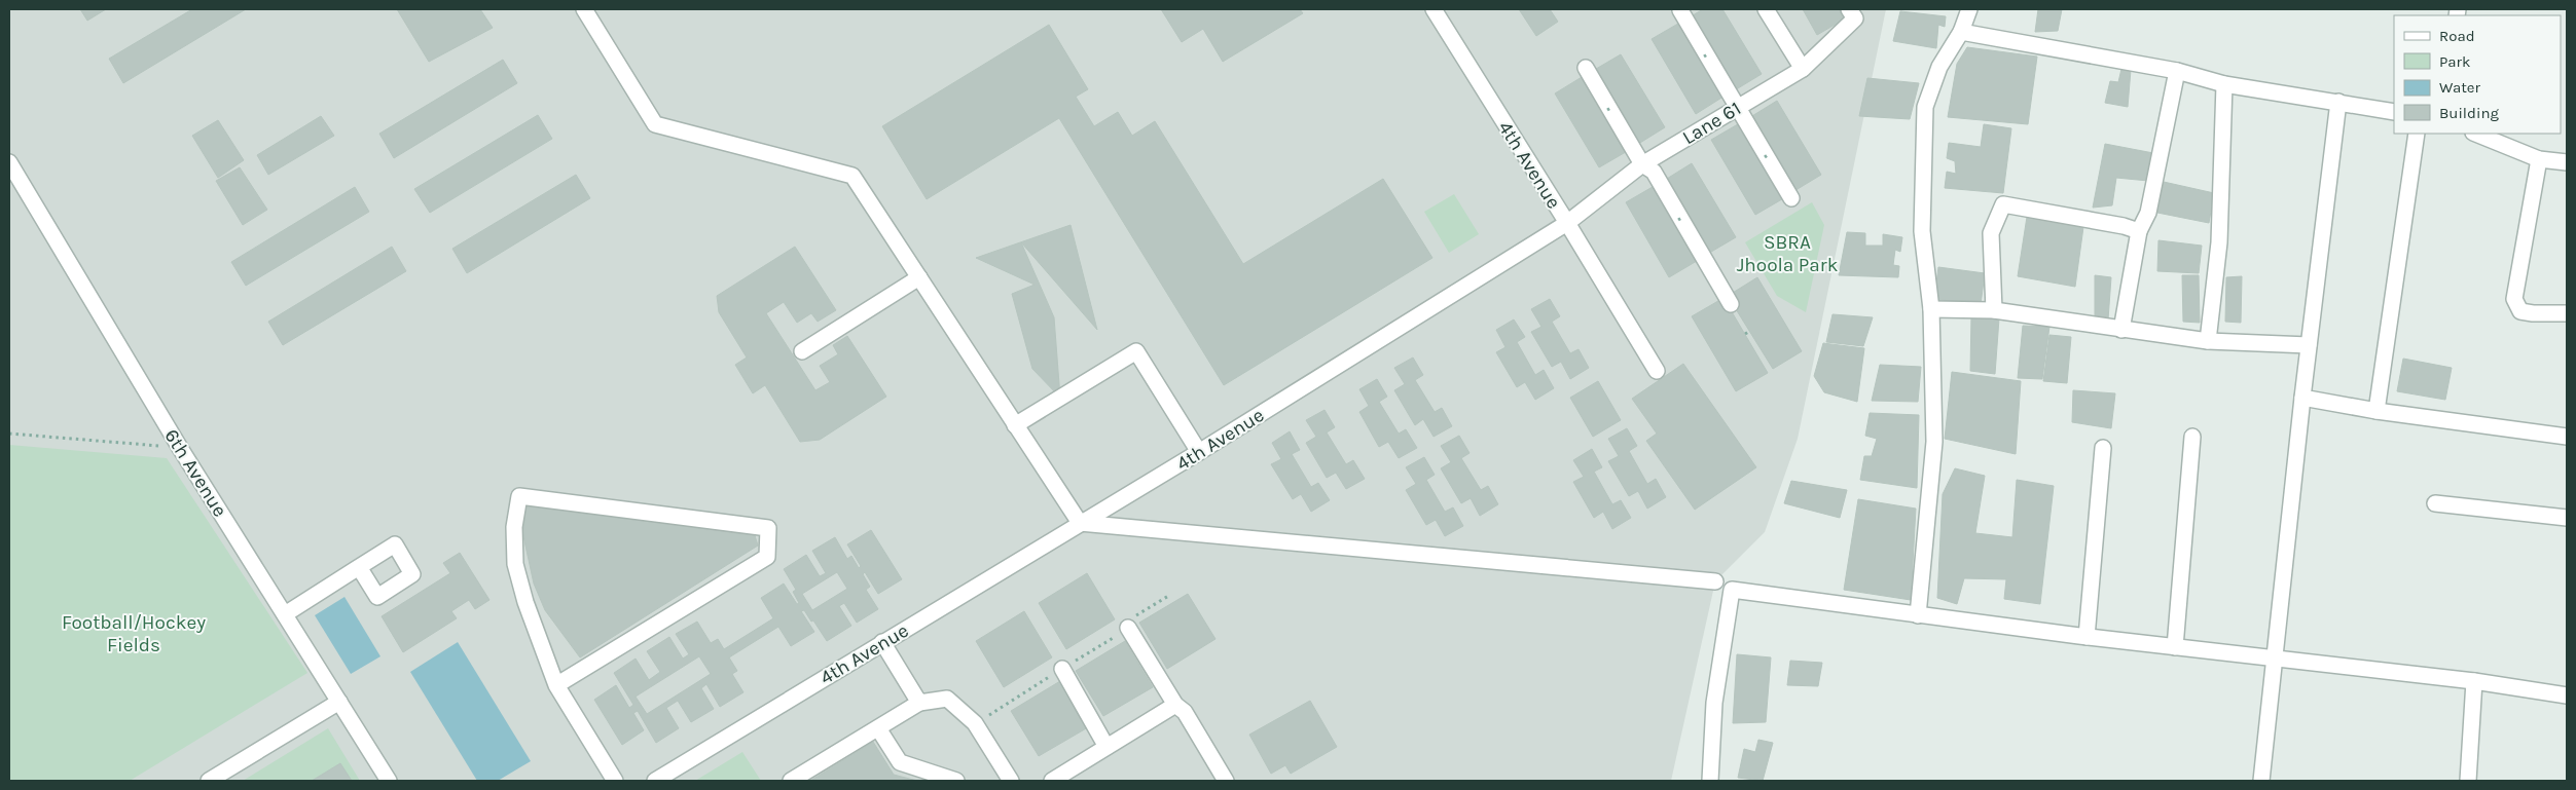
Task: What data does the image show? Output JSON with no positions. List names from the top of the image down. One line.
{"streets":{"street":["Lane 61","4th Avenue","6th Avenue"]},"crossings":[["Lane 61","4th Avenue"]],"parks":["SBRA Jhoola Park","Football/Hockey Fields"],"legend":["Road","Park","Water","Building"]}
